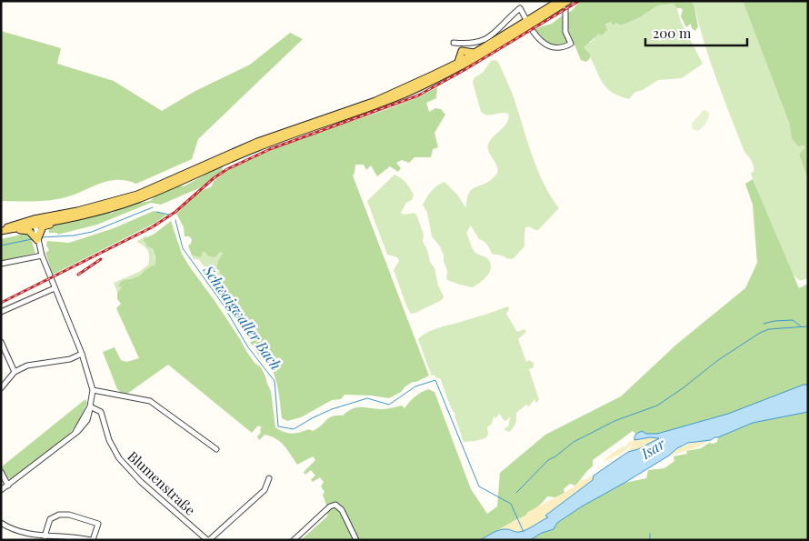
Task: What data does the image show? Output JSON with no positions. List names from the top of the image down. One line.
{"streets":{"street":["Blumenstraße"]},"water":["Schwaigwaller Bach","Isar"],"scale_bar":"200 m"}
